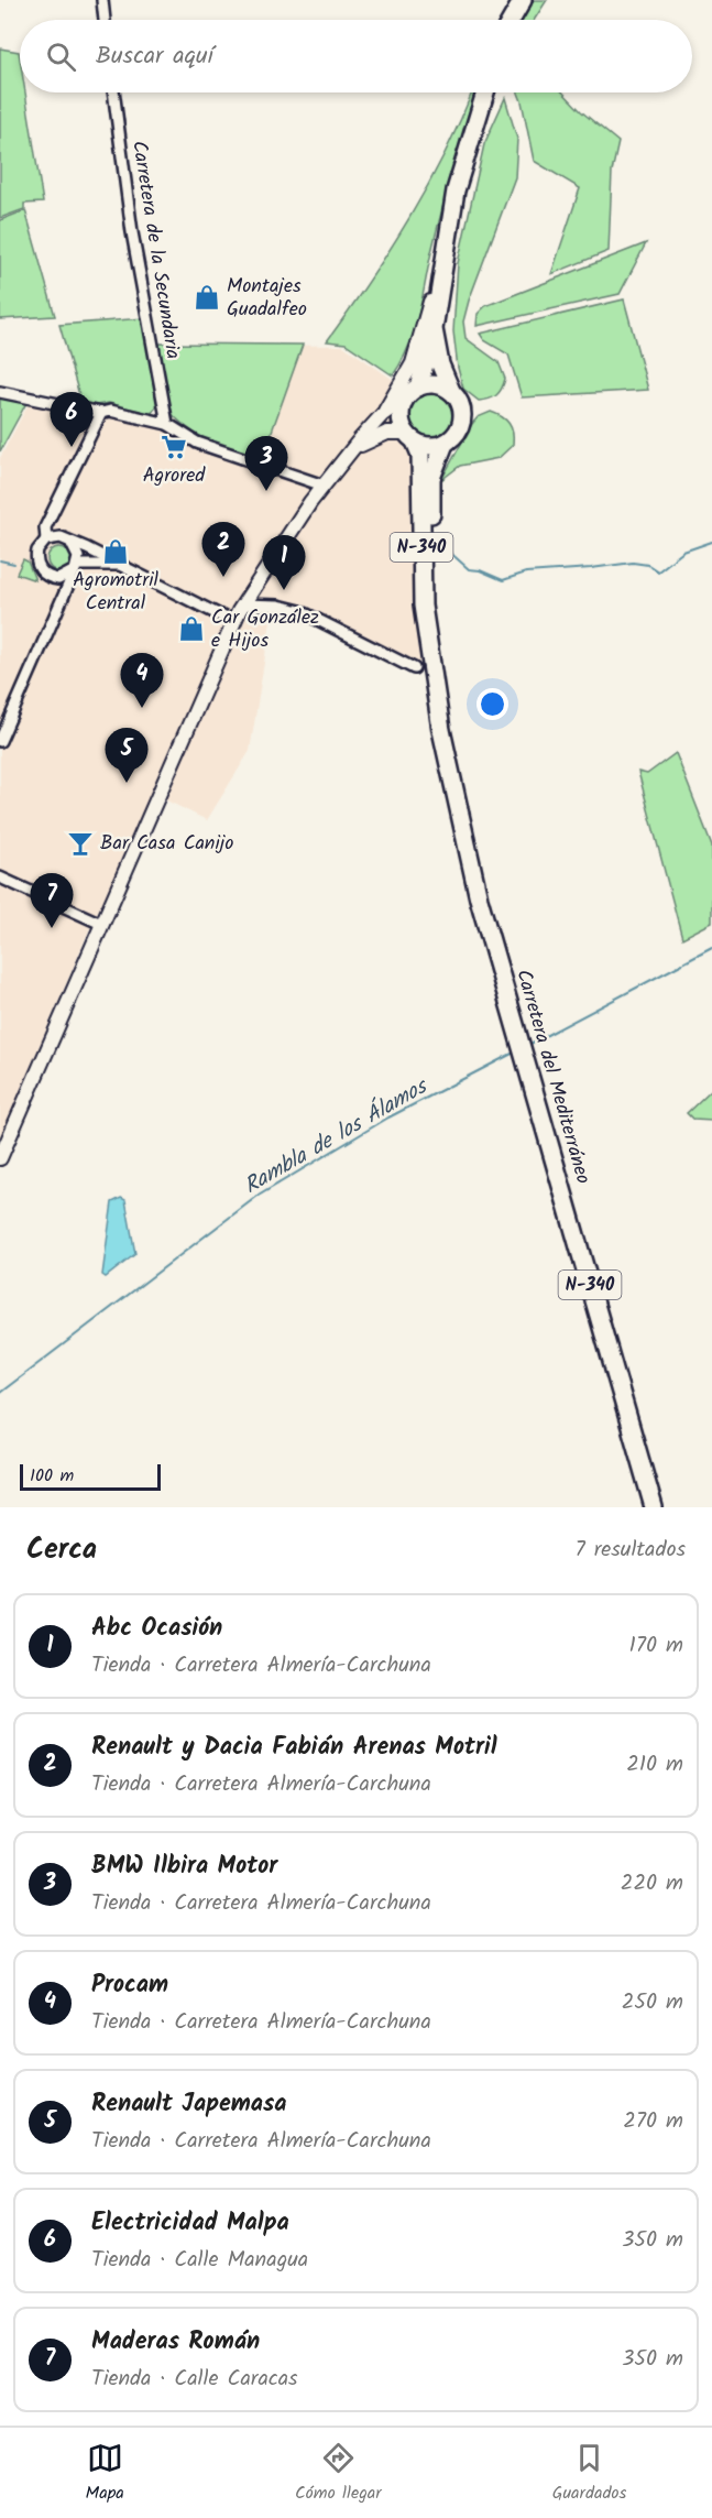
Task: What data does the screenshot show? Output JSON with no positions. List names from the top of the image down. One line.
{"streets":{"highway":["N-340","Carretera del Mediterráneo"],"street":["Carretera de la Secundaria"]},"crossings":[["N-340","Carretera del Mediterráneo"]],"water":["Rambla de los Álamos"],"places":{"shop":["Montajes Guadalfeo","Agromotril Central","Car González e Hijos"],"supermarket":["Agrored"],"bar":["Bar Casa Canijo"]},"scale_bar":"100 m","page":{"search":"Buscar aquí","pins":["6","3","2","1","4","5","7"],"scale":"100 m","heading":["Cerca","7 resultados"],"list":[{"mark":"1","name":"Abc Ocasión","note":"Tienda · Carretera Almería-Carchuna","value":"170 m"},{"mark":"2","name":"Renault y Dacia Fabián Arenas Motril","note":"Tienda · Carretera Almería-Carchuna","value":"210 m"},{"mark":"3","name":"BMW Ilbira Motor","note":"Tienda · Carretera Almería-Carchuna","value":"220 m"},{"mark":"4","name":"Procam","note":"Tienda · Carretera Almería-Carchuna","value":"250 m"},{"mark":"5","name":"Renault Japemasa","note":"Tienda · Carretera Almería-Carchuna","value":"270 m"},{"mark":"6","name":"Electricidad Malpa","note":"Tienda · Calle Managua","value":"350 m"},{"mark":"7","name":"Maderas Román","note":"Tienda · Calle Caracas","value":"350 m"}],"nav":["Mapa","Cómo llegar","Guardados"]}}
